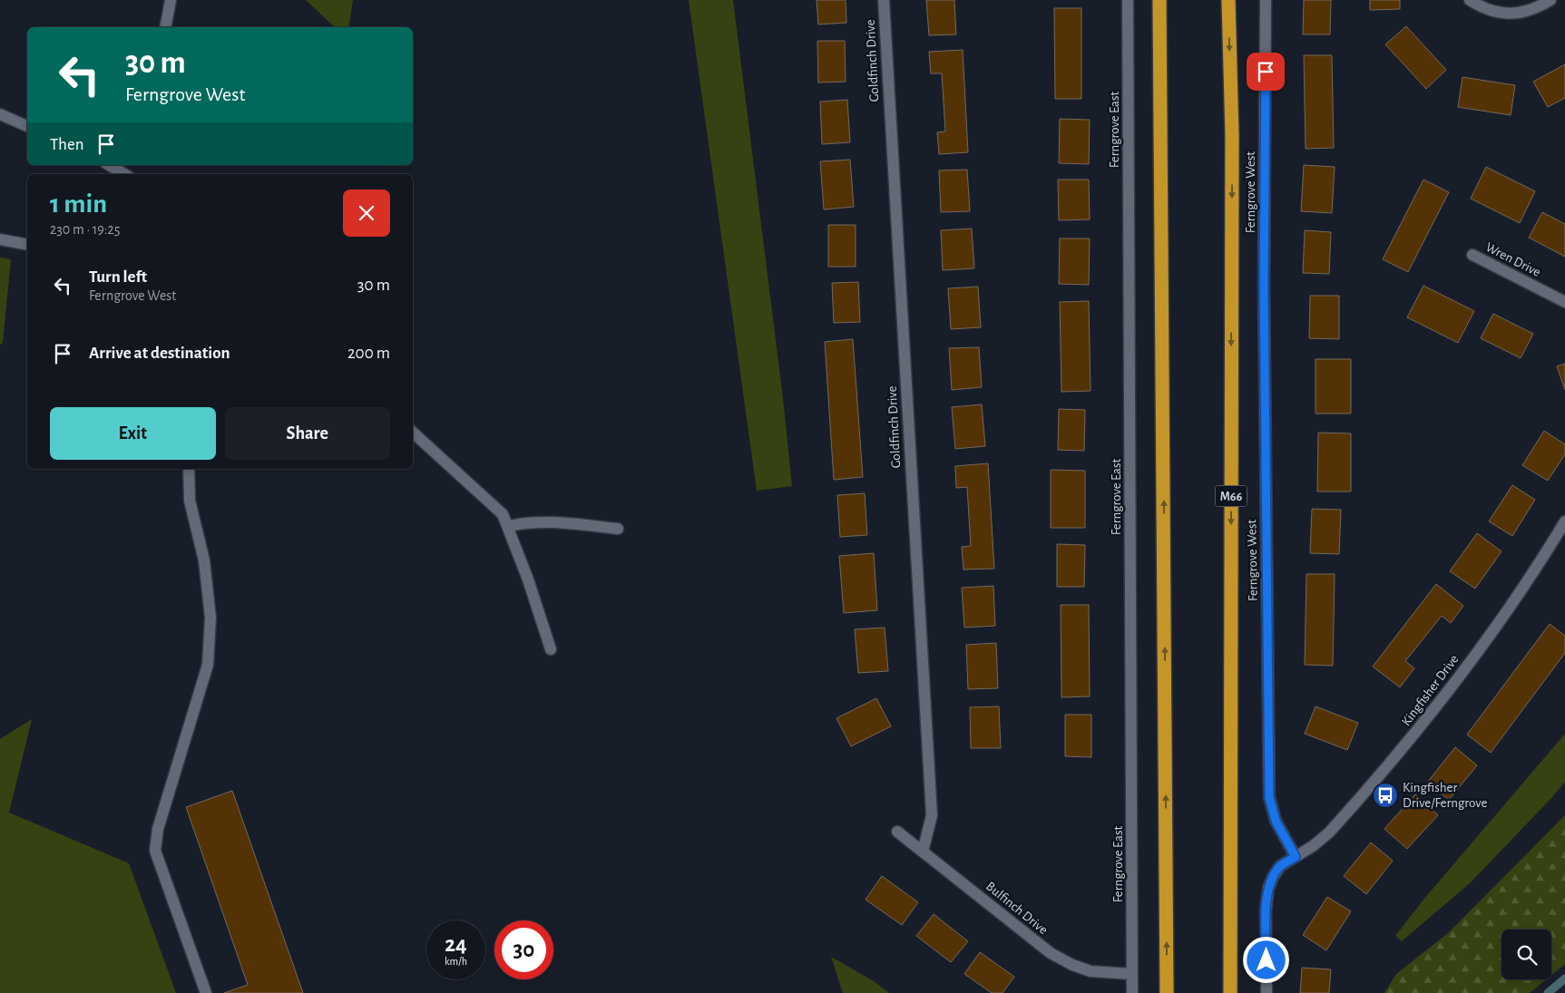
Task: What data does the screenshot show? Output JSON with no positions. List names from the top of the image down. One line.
{"streets":{"highway":["M66"],"street":["Goldfinch Drive","Ferngrove East","Ferngrove West","Wren Drive","Kingfisher Drive","Bulfinch Drive"]},"crossings":[["Goldfinch Drive","Bulfinch Drive"],["Ferngrove East","Bulfinch Drive"],["Ferngrove West","Kingfisher Drive"]],"places":{"bus stop":["Kingfisher Drive/Ferngrove"]},"page":{"turn":["30 m","Ferngrove West"],"then":"Then","heading":["1 min","230 m · 19:25"],"list":[{"name":"Turn left","note":"Ferngrove West","value":"30 m"},{"name":"Arrive at destination","value":"200 m"}],"buttons":["Exit","Share"],"speed":"24 km/h","limit":"30"}}
